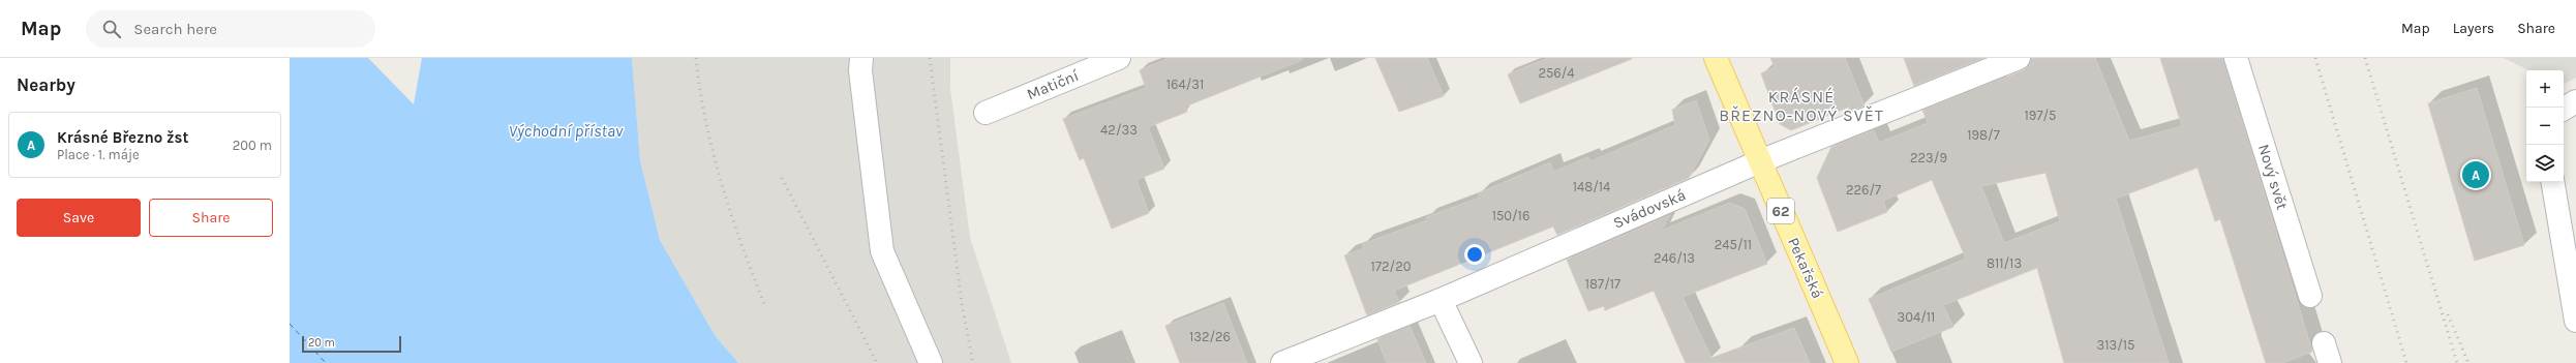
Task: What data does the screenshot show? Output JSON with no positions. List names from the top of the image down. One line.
{"streets":{"main road":["62","Pekařská"],"street":["Matiční","Nový svět","Svádovská"]},"crossings":[["Svádovská","Pekařská"]],"districts":["KRÁSNÉ BŘEZNO-NOVÝ SVĚT"],"water":["Východní přístav"],"house_numbers":["256/4","164/31","197/5","42/33","198/7","223/9","148/14","226/7","150/16","245/11","246/13","811/13","172/20","187/17","304/11","132/26","313/15"],"scale_bar":"20 m","page":{"header":"Map","search":"Search here","nav":["Map","Layers","Share"],"heading":"Nearby","map_buttons":["+","−"],"list":[{"mark":"A","name":"Krásné Březno žst","note":"Place · 1. máje","value":"200 m"}],"pins":"A","buttons":["Save","Share"],"scale":"20 m"}}
